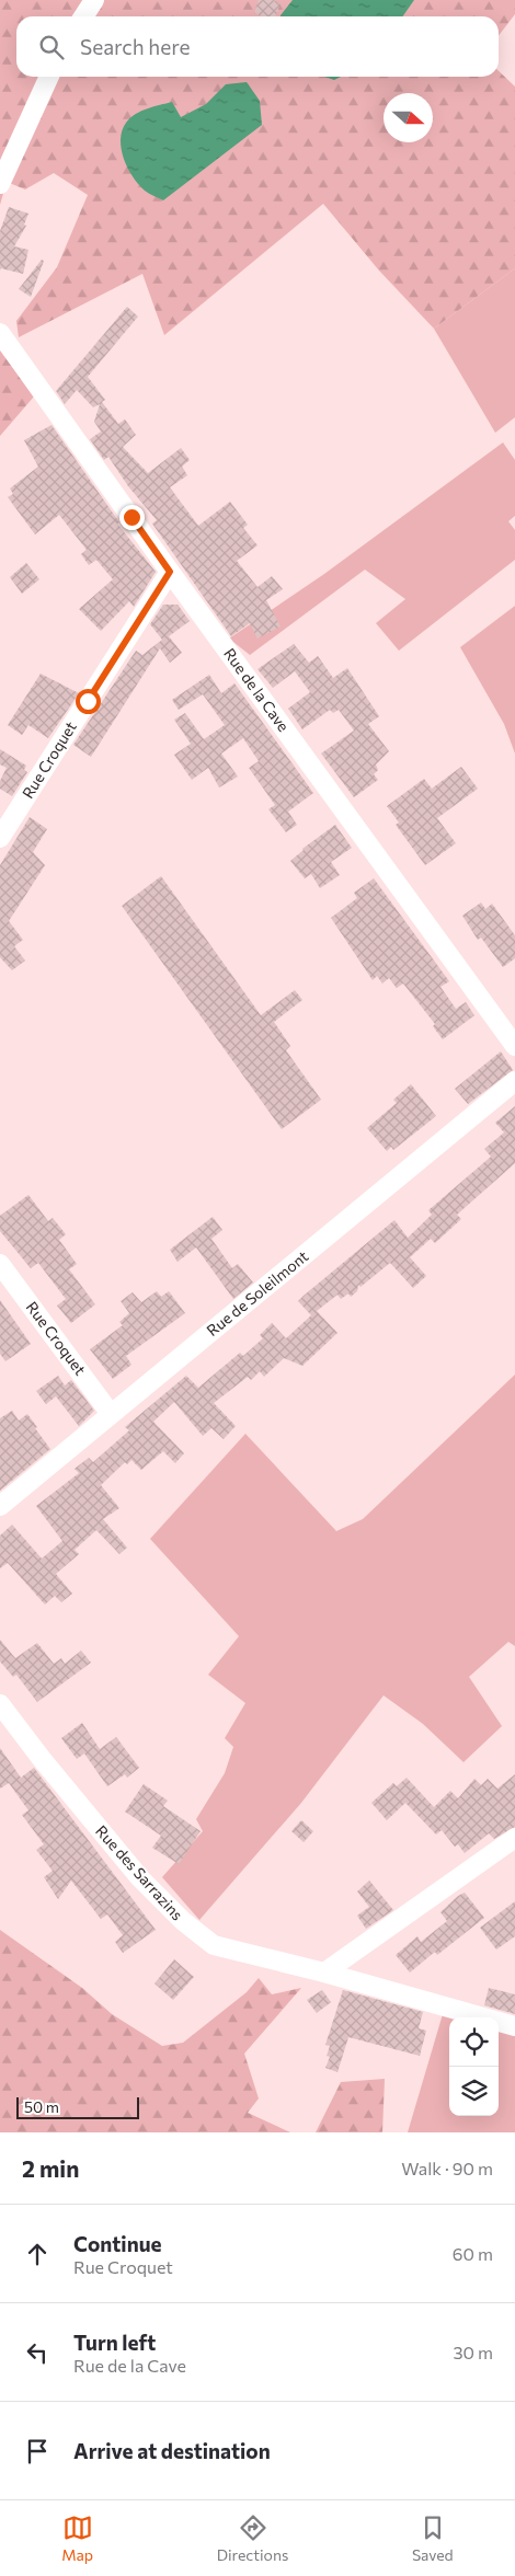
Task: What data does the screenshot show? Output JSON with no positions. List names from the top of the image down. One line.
{"streets":{"street":["Rue de la Cave","Rue Croquet","Rue de Soleilmont","Rue des Sarrazins"]},"crossings":[["Rue de la Cave","Rue Croquet"],["Rue Croquet","Rue de Soleilmont"]],"scale_bar":"50 m","north":"right","page":{"search":"Search here","scale":"50 m","heading":["2 min","Walk · 90 m"],"list":[["Continue","Rue Croquet","60 m"],["Turn left","Rue de la Cave","30 m"],"Arrive at destination"],"nav":["Map","Directions","Saved"]}}
